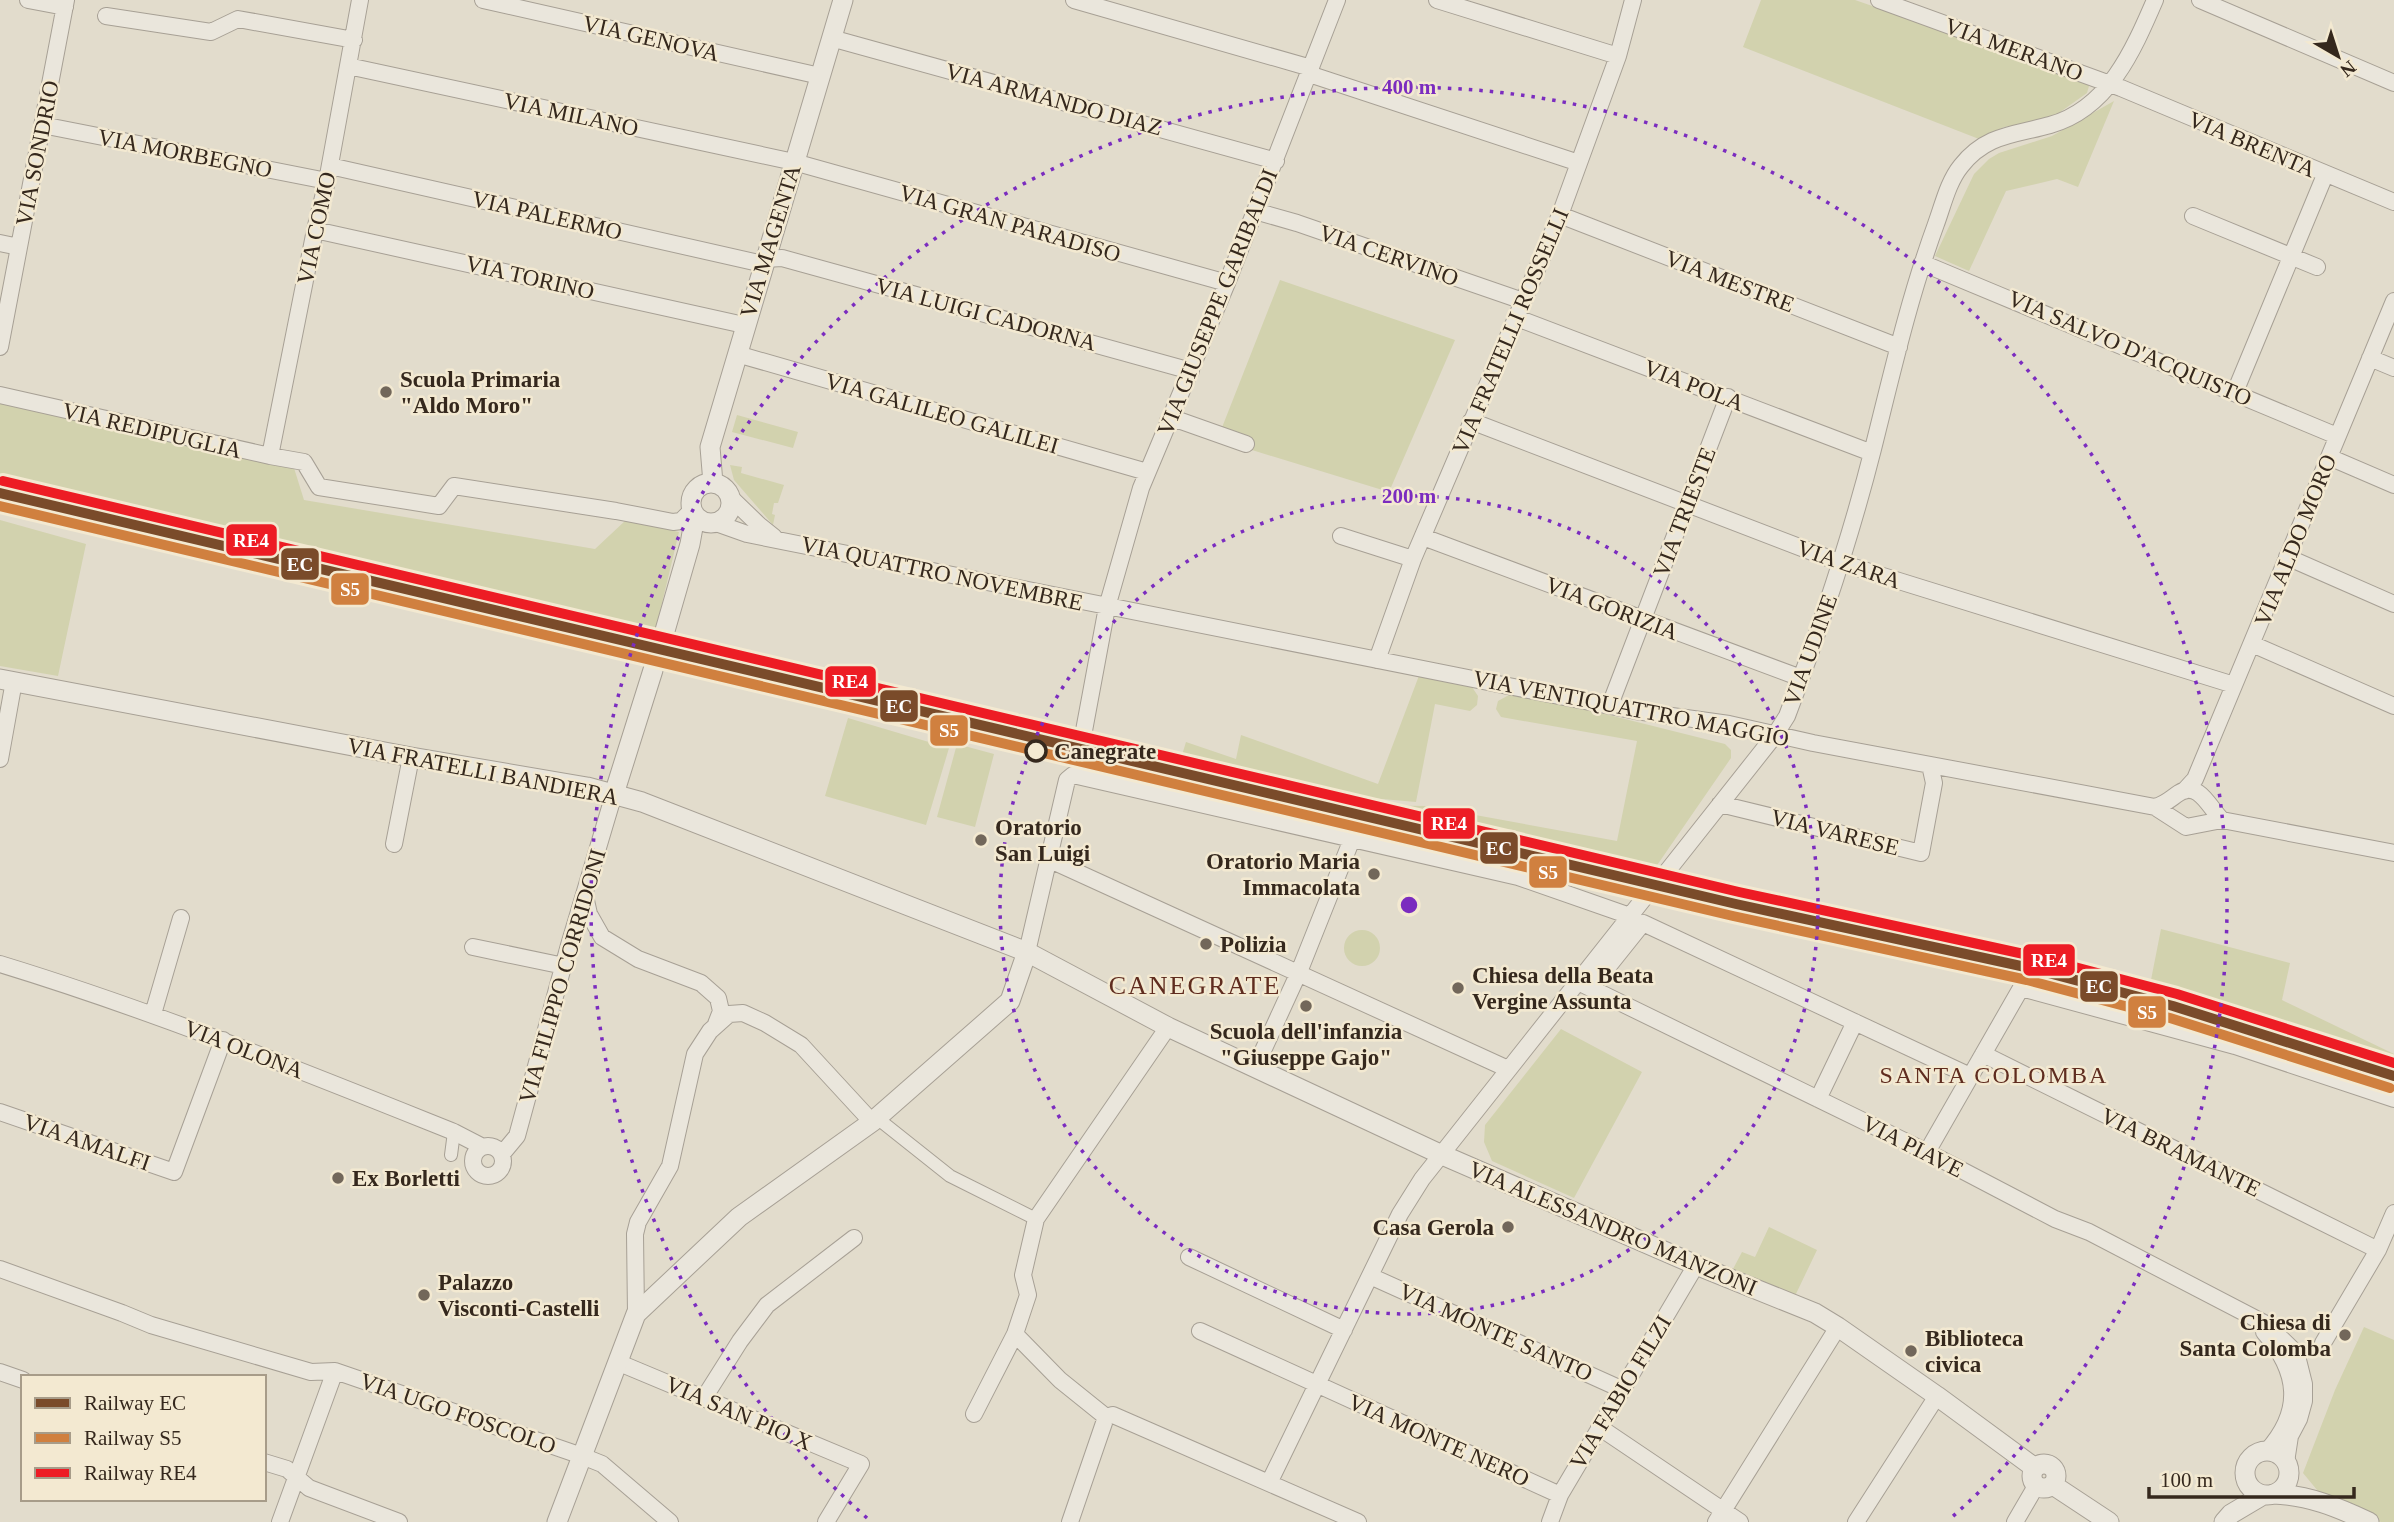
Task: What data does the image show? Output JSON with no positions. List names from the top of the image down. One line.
{"streets":{"street":["VIA GENOVA","VIA MERANO","VIA ARMANDO DIAZ","VIA MILANO","VIA BRENTA","VIA SONDRIO","VIA MORBEGNO","VIA PALERMO","VIA GRAN PARADISO","VIA COMO","VIA MAGENTA","VIA CERVINO","VIA TORINO","VIA MESTRE","VIA GIUSEPPE GARIBALDI","VIA LUIGI CADORNA","VIA FRATELLI ROSSELLI","VIA SALVO D'ACQUISTO","VIA POLA","VIA GALILEO GALILEI","VIA REDIPUGLIA","VIA TRIESTE","VIA ALDO MORO","VIA ZARA","VIA QUATTRO NOVEMBRE","VIA GORIZIA","VIA UDINE","VIA VENTIQUATTRO MAGGIO","VIA FRATELLI BANDIERA","VIA VARESE","VIA FILIPPO CORRIDONI","VIA OLONA","VIA AMALFI","VIA PIAVE","VIA BRAMANTE","VIA ALESSANDRO MANZONI","VIA MONTE SANTO","VIA FABIO FILZI","VIA UGO FOSCOLO","VIA SAN PIO X","VIA MONTE NERO"]},"crossings":[["VIA GENOVA","VIA MAGENTA"],["VIA MERANO","VIA BRENTA"],["VIA MERANO","VIA UDINE"],["VIA ARMANDO DIAZ","VIA MAGENTA"],["VIA ARMANDO DIAZ","VIA GIUSEPPE GARIBALDI"],["VIA MILANO","VIA GRAN PARADISO"],["VIA MILANO","VIA COMO"],["VIA MILANO","VIA MAGENTA"],["VIA BRENTA","VIA UDINE"],["VIA SONDRIO","VIA MORBEGNO"],["VIA MORBEGNO","VIA PALERMO"],["VIA MORBEGNO","VIA COMO"],["VIA PALERMO","VIA COMO"],["VIA PALERMO","VIA MAGENTA"],["VIA PALERMO","VIA LUIGI CADORNA"],["VIA GRAN PARADISO","VIA MAGENTA"],["VIA GRAN PARADISO","VIA GIUSEPPE GARIBALDI"],["VIA COMO","VIA TORINO"],["VIA COMO","VIA REDIPUGLIA"],["VIA MAGENTA","VIA TORINO"],["VIA MAGENTA","VIA LUIGI CADORNA"],["VIA MAGENTA","VIA GALILEO GALILEI"],["VIA MAGENTA","VIA REDIPUGLIA"],["VIA MAGENTA","VIA QUATTRO NOVEMBRE"],["VIA CERVINO","VIA GIUSEPPE GARIBALDI"],["VIA CERVINO","VIA FRATELLI ROSSELLI"],["VIA MESTRE","VIA FRATELLI ROSSELLI"],["VIA MESTRE","VIA UDINE"],["VIA GIUSEPPE GARIBALDI","VIA LUIGI CADORNA"],["VIA GIUSEPPE GARIBALDI","VIA GALILEO GALILEI"],["VIA GIUSEPPE GARIBALDI","VIA QUATTRO NOVEMBRE"],["VIA GIUSEPPE GARIBALDI","VIA VENTIQUATTRO MAGGIO"],["VIA FRATELLI ROSSELLI","VIA POLA"],["VIA FRATELLI ROSSELLI","VIA ZARA"],["VIA FRATELLI ROSSELLI","VIA GORIZIA"],["VIA FRATELLI ROSSELLI","VIA VENTIQUATTRO MAGGIO"],["VIA SALVO D'ACQUISTO","VIA ALDO MORO"],["VIA SALVO D'ACQUISTO","VIA UDINE"],["VIA POLA","VIA TRIESTE"],["VIA POLA","VIA UDINE"],["VIA REDIPUGLIA","VIA QUATTRO NOVEMBRE"],["VIA TRIESTE","VIA ZARA"],["VIA TRIESTE","VIA GORIZIA"],["VIA TRIESTE","VIA VENTIQUATTRO MAGGIO"],["VIA ALDO MORO","VIA ZARA"],["VIA ZARA","VIA UDINE"],["VIA QUATTRO NOVEMBRE","VIA VENTIQUATTRO MAGGIO"],["VIA GORIZIA","VIA UDINE"],["VIA UDINE","VIA VENTIQUATTRO MAGGIO"],["VIA UDINE","VIA VARESE"],["VIA VENTIQUATTRO MAGGIO","VIA VARESE"],["VIA FRATELLI BANDIERA","VIA FILIPPO CORRIDONI"],["VIA FRATELLI BANDIERA","VIA ALESSANDRO MANZONI"],["VIA FILIPPO CORRIDONI","VIA OLONA"],["VIA OLONA","VIA AMALFI"],["VIA ALESSANDRO MANZONI","VIA FABIO FILZI"],["VIA MONTE SANTO","VIA FABIO FILZI"],["VIA FABIO FILZI","VIA MONTE NERO"]],"districts":["CANEGRATE","SANTA COLOMBA"],"places":["Scuola Primaria \"Aldo Moro\"","Canegrate","Oratorio San Luigi","Oratorio Maria Immacolata","Polizia","Chiesa della Beata Vergine Assunta","Scuola dell'infanzia \"Giuseppe Gajo\"","Ex Borletti","Casa Gerola","Palazzo Visconti-Castelli","Chiesa di Santa Colomba","Biblioteca civica"],"lines":["rail line RE4","rail line EC","rail line S5"],"legend":["Railway EC","Railway S5","Railway RE4"],"scale_bar":"100 m","north":"bottom right","rings":["400 m","200 m"]}
